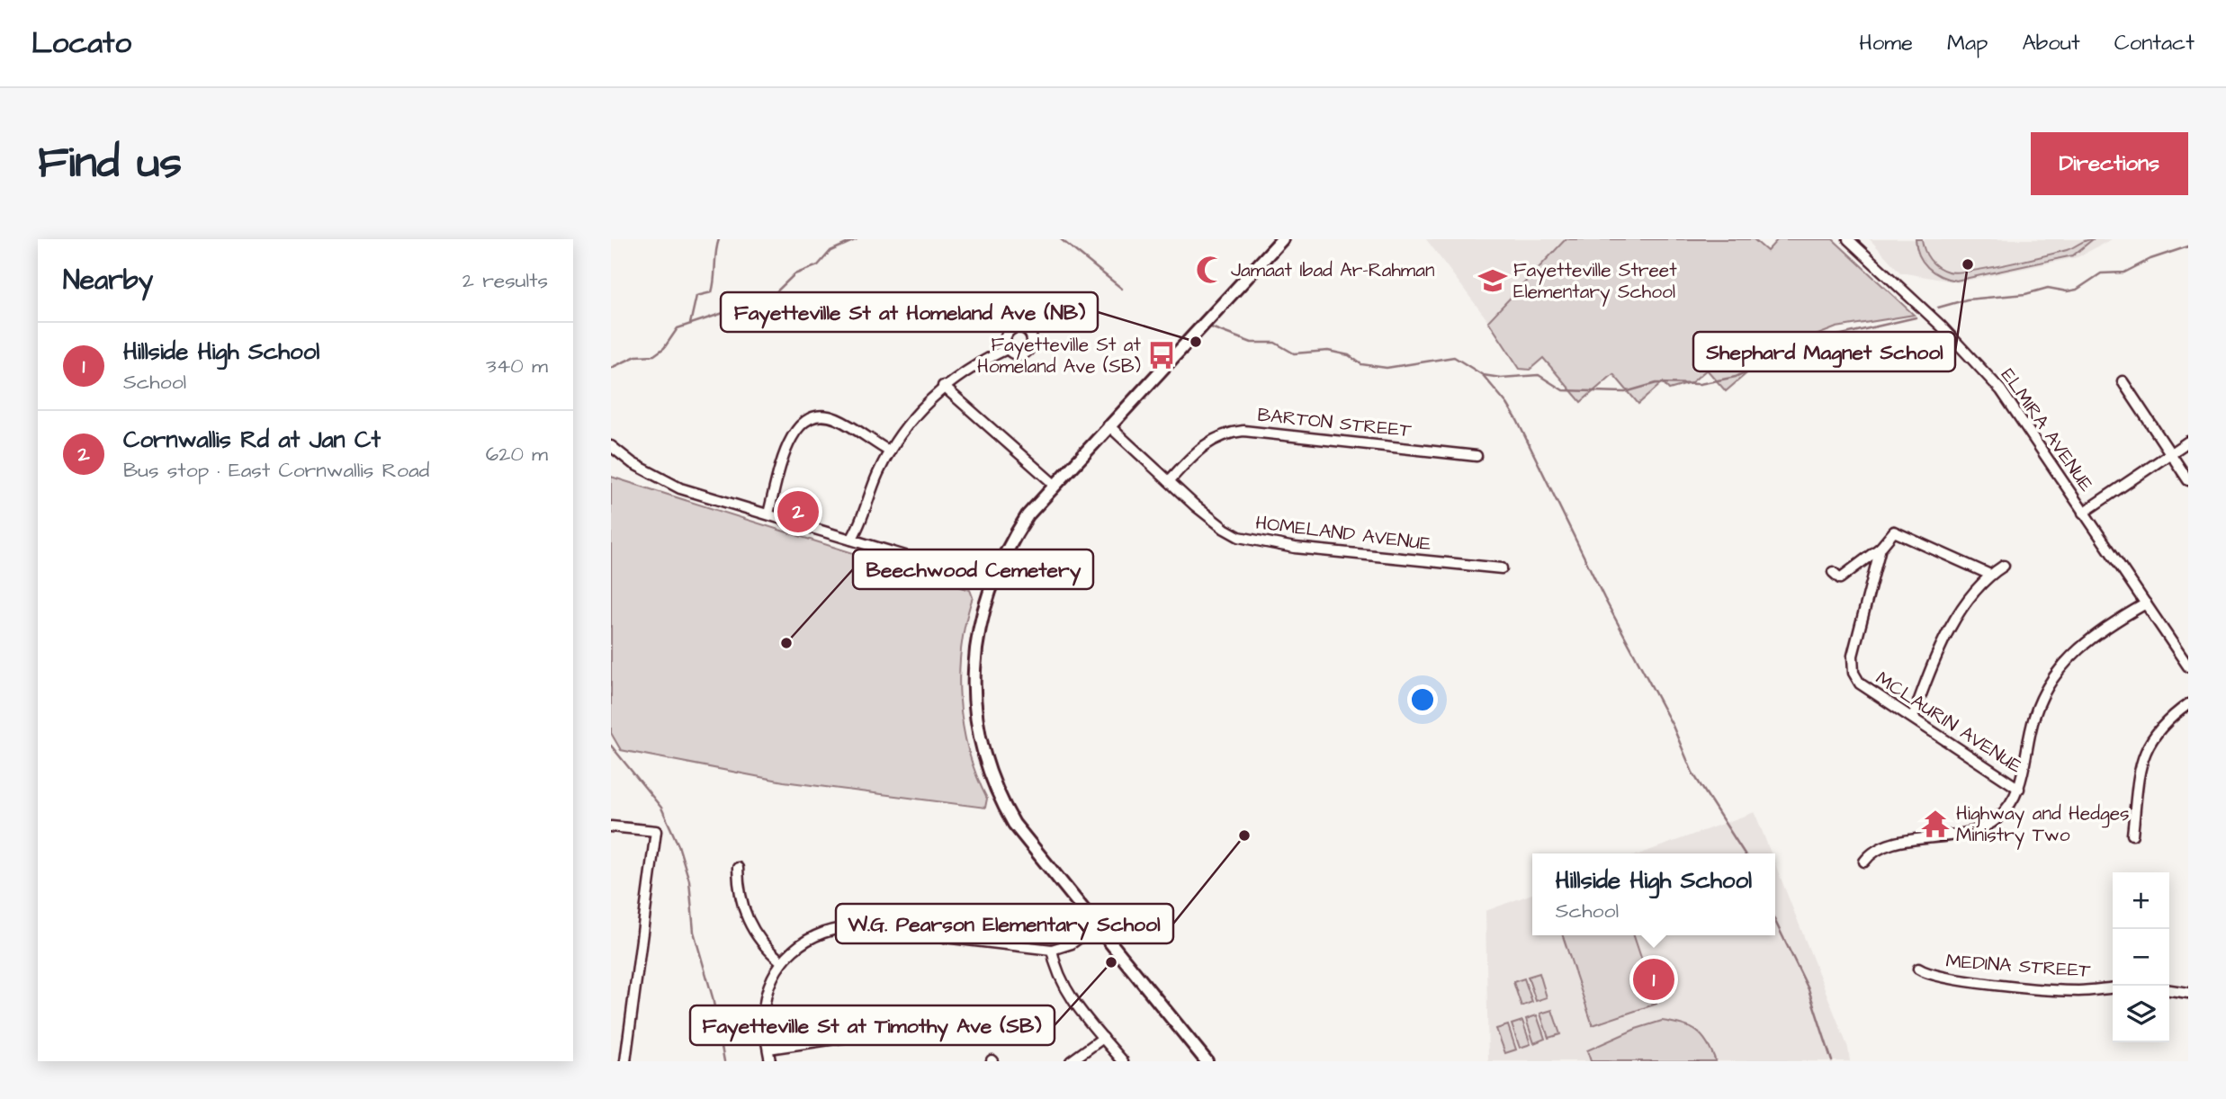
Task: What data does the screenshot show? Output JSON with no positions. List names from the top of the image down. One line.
{"streets":{"street":["BARTON STREET","ELMIRA AVENUE","HOMELAND AVENUE","MCLAURIN AVENUE","MEDINA STREET"]},"crossings":[["BARTON STREET","HOMELAND AVENUE"]],"places":{"other":["Shephard Magnet School","Fayetteville St at Homeland Ave (NB)","Beechwood Cemetery","W.G. Pearson Elementary School","Fayetteville St at Timothy Ave (SB)"],"mosque":["Jamaat Ibad Ar-Rahman"],"school or university":["Fayetteville Street Elementary School"],"bus stop":["Fayetteville St at Homeland Ave (SB)"],"temple":["Highway and Hedges Ministry Two"]},"page":{"header":"Locato","nav":["Home","Map","About","Contact"],"buttons":"Directions","title":"Find us","heading":["Nearby","2 results"],"list":[{"mark":"1","name":"Hillside High School","note":"School","value":"340 m"},{"mark":"2","name":"Cornwallis Rd at Jan Ct","note":"Bus stop · East Cornwallis Road","value":"620 m"}],"pins":["2","1"],"popup":["Hillside High School","School"],"map_buttons":["+","−"]}}
